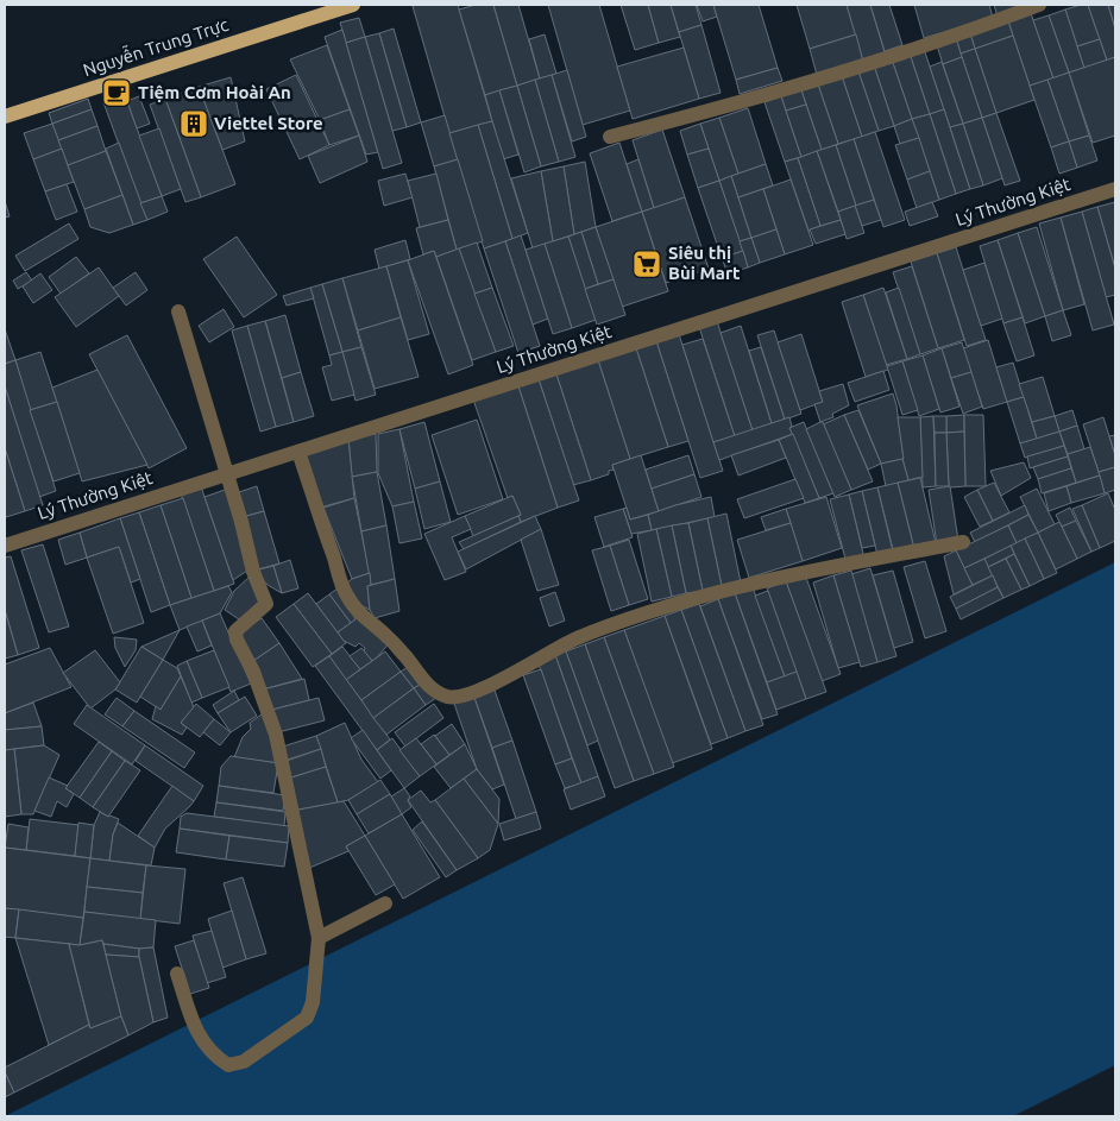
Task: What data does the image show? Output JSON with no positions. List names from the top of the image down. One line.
{"streets":{"main road":["Nguyễn Trung Trực"],"street":["Lý Thường Kiệt"]},"places":{"cafe":["Tiệm Cơm Hoài An"],"building":["Viettel Store"],"supermarket":["Siêu thị Bùi Mart"]}}
